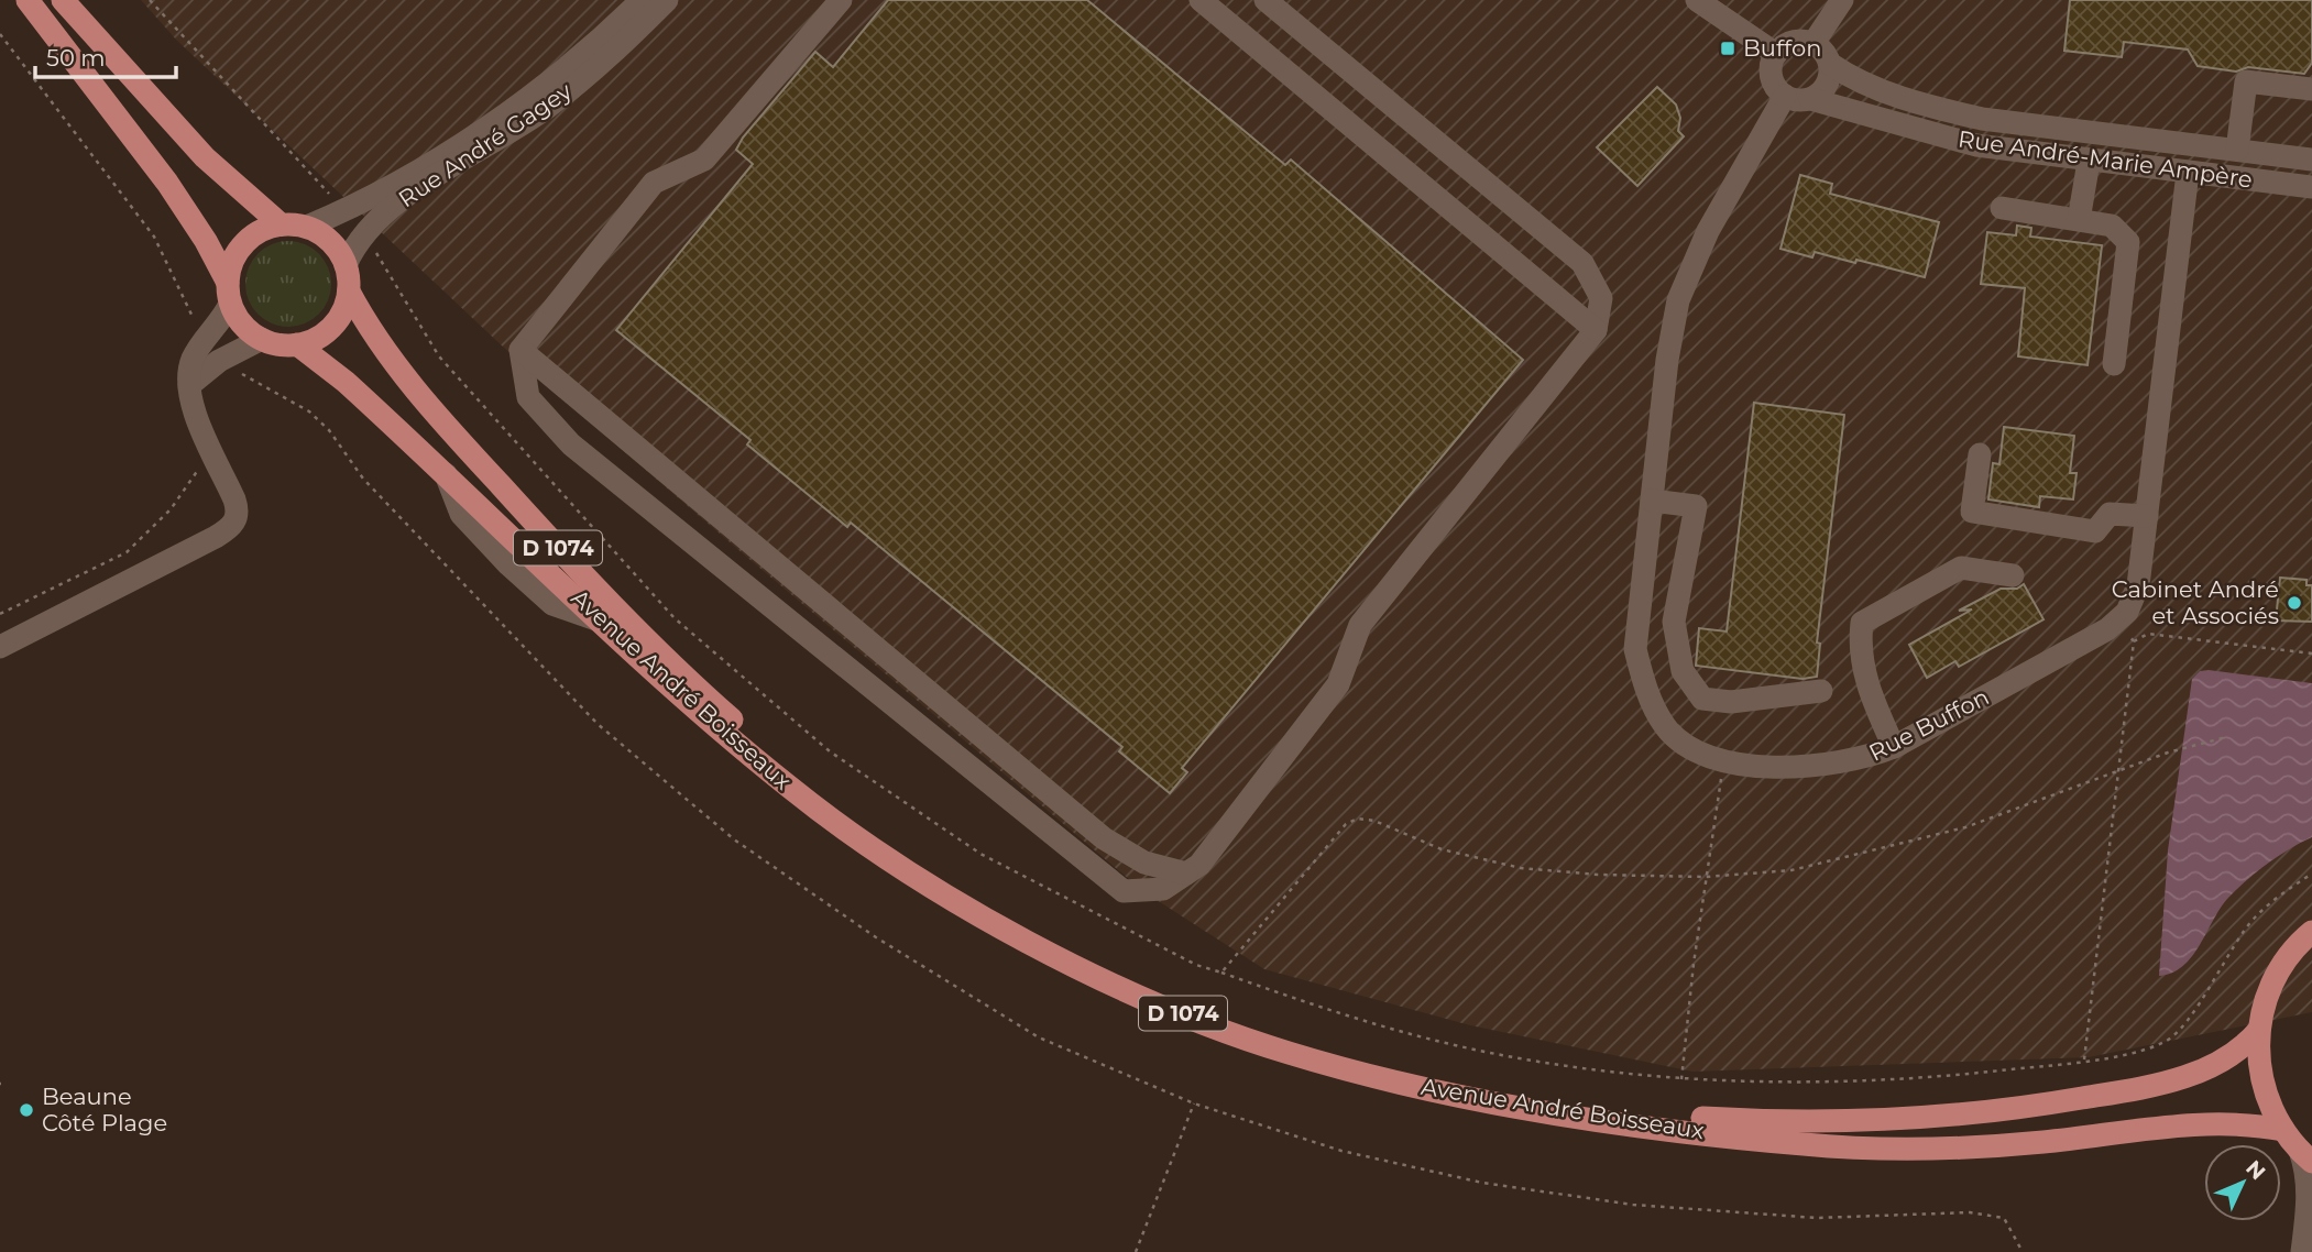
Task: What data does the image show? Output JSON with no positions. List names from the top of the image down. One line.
{"streets":{"main road":["D 1074","Avenue André Boisseaux"],"street":["Rue André Gagey","Rue André-Marie Ampère","Rue Buffon"]},"crossings":[["Rue André Gagey","Avenue André Boisseaux"],["Rue André-Marie Ampère","Rue Buffon"]],"places":{"transit":["Buffon"],"other":["Cabinet André et Associés","Beaune Côté Plage"]},"scale_bar":"50 m","north":"top right"}
